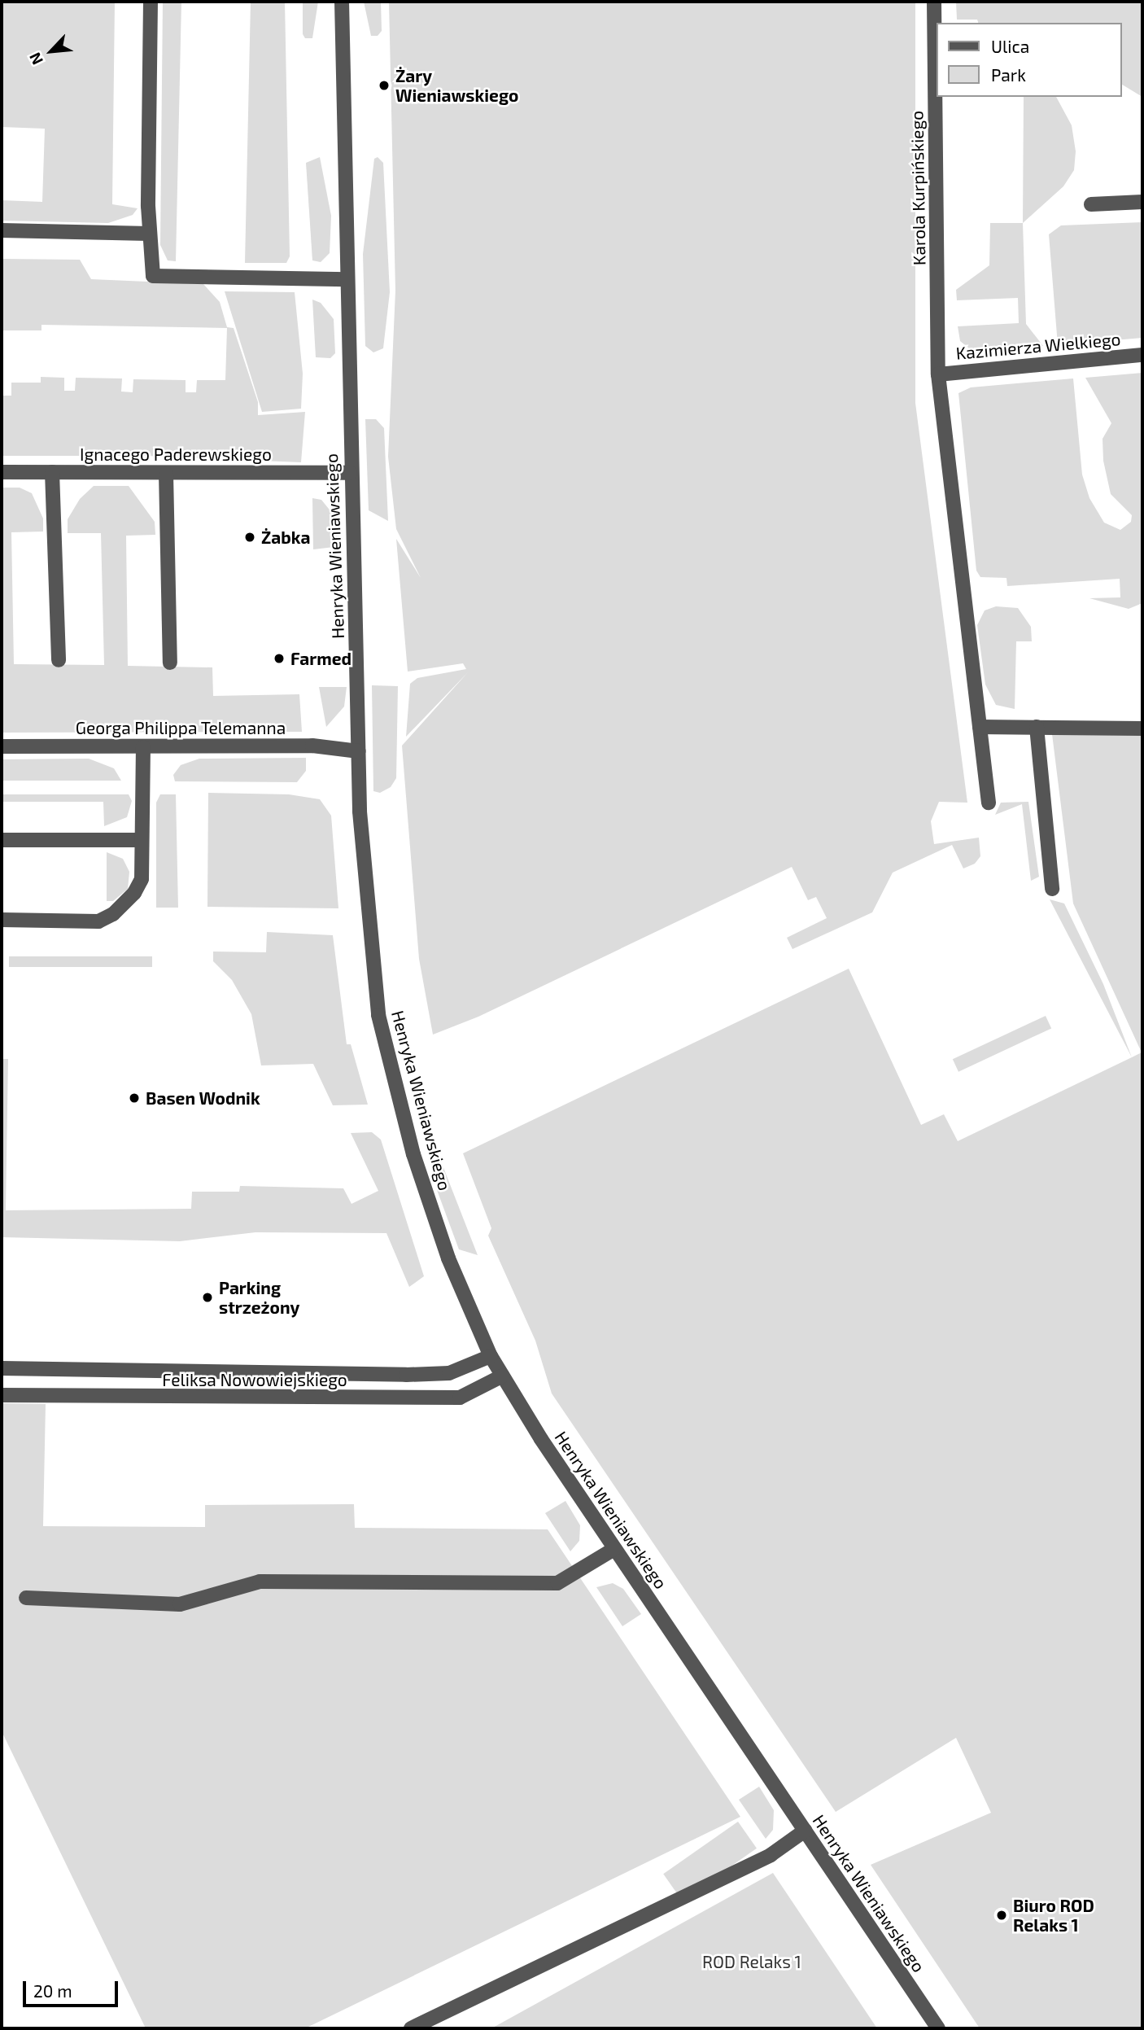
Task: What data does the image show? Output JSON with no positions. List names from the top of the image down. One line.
{"streets":{"street":["Karola Kurpińskiego","Kazimierza Wielkiego","Ignacego Paderewskiego","Henryka Wieniawskiego","Georga Philippa Telemanna","Feliksa Nowowiejskiego"]},"crossings":[["Karola Kurpińskiego","Kazimierza Wielkiego"],["Ignacego Paderewskiego","Henryka Wieniawskiego"],["Henryka Wieniawskiego","Georga Philippa Telemanna"],["Henryka Wieniawskiego","Feliksa Nowowiejskiego"]],"parks":["ROD Relaks 1"],"places":["Żary Wieniawskiego","Żabka","Farmed","Basen Wodnik","Parking strzeżony","Biuro ROD Relaks 1"],"legend":["Ulica","Park"],"scale_bar":"20 m","north":"bottom left"}
